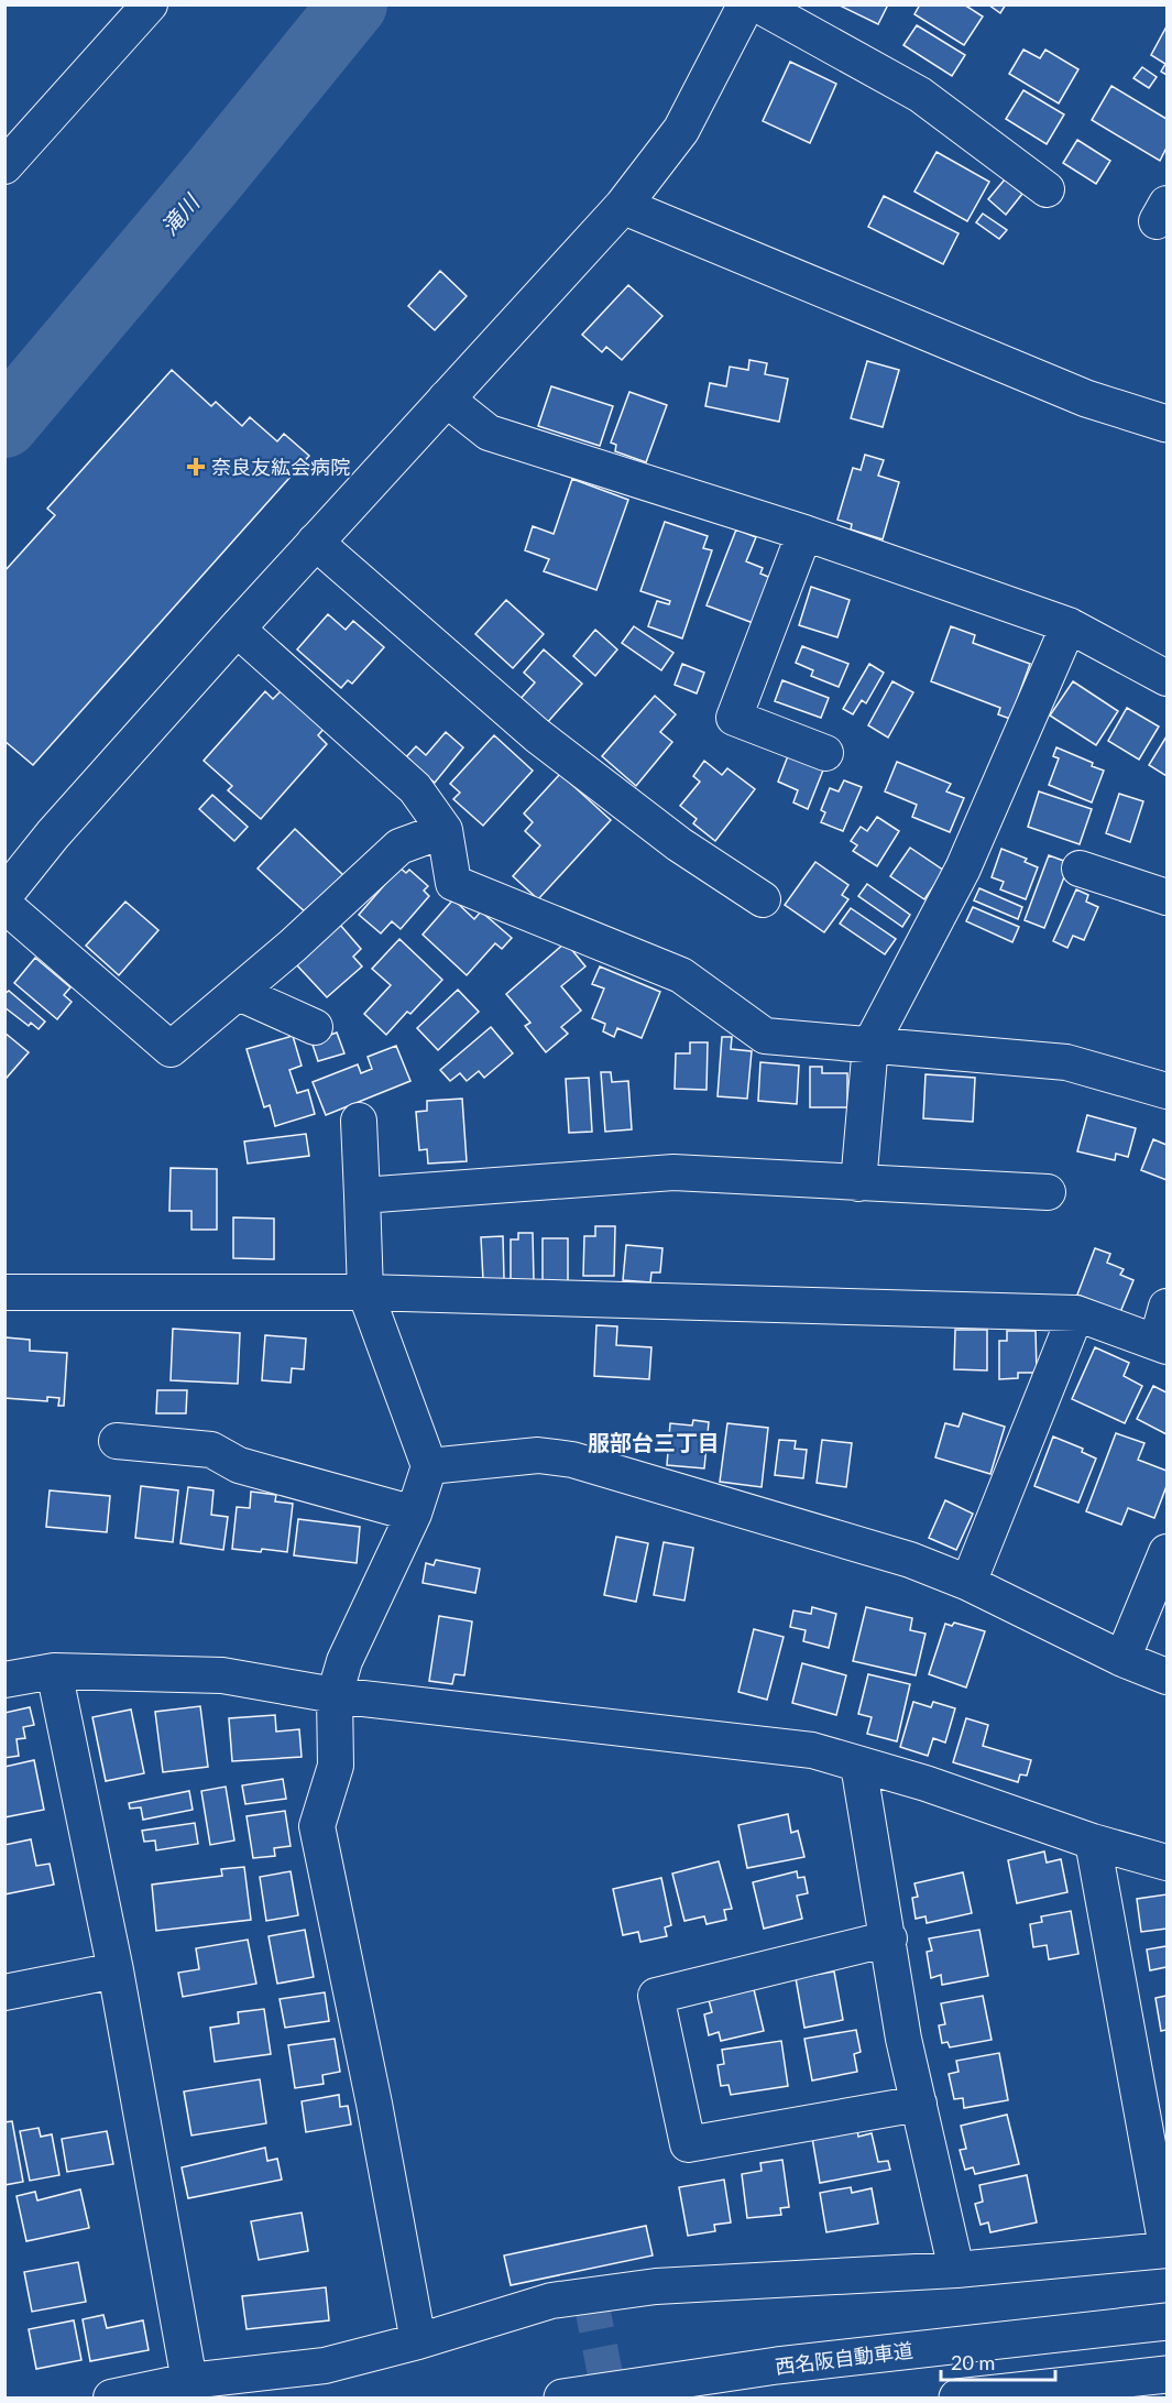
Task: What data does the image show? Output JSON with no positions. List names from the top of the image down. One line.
{"streets":{"main road":["西名阪自動車道"]},"districts":["服部台三丁目"],"water":["滝川"],"places":{"health":["奈良友紘会病院"]},"scale_bar":"20 m"}
